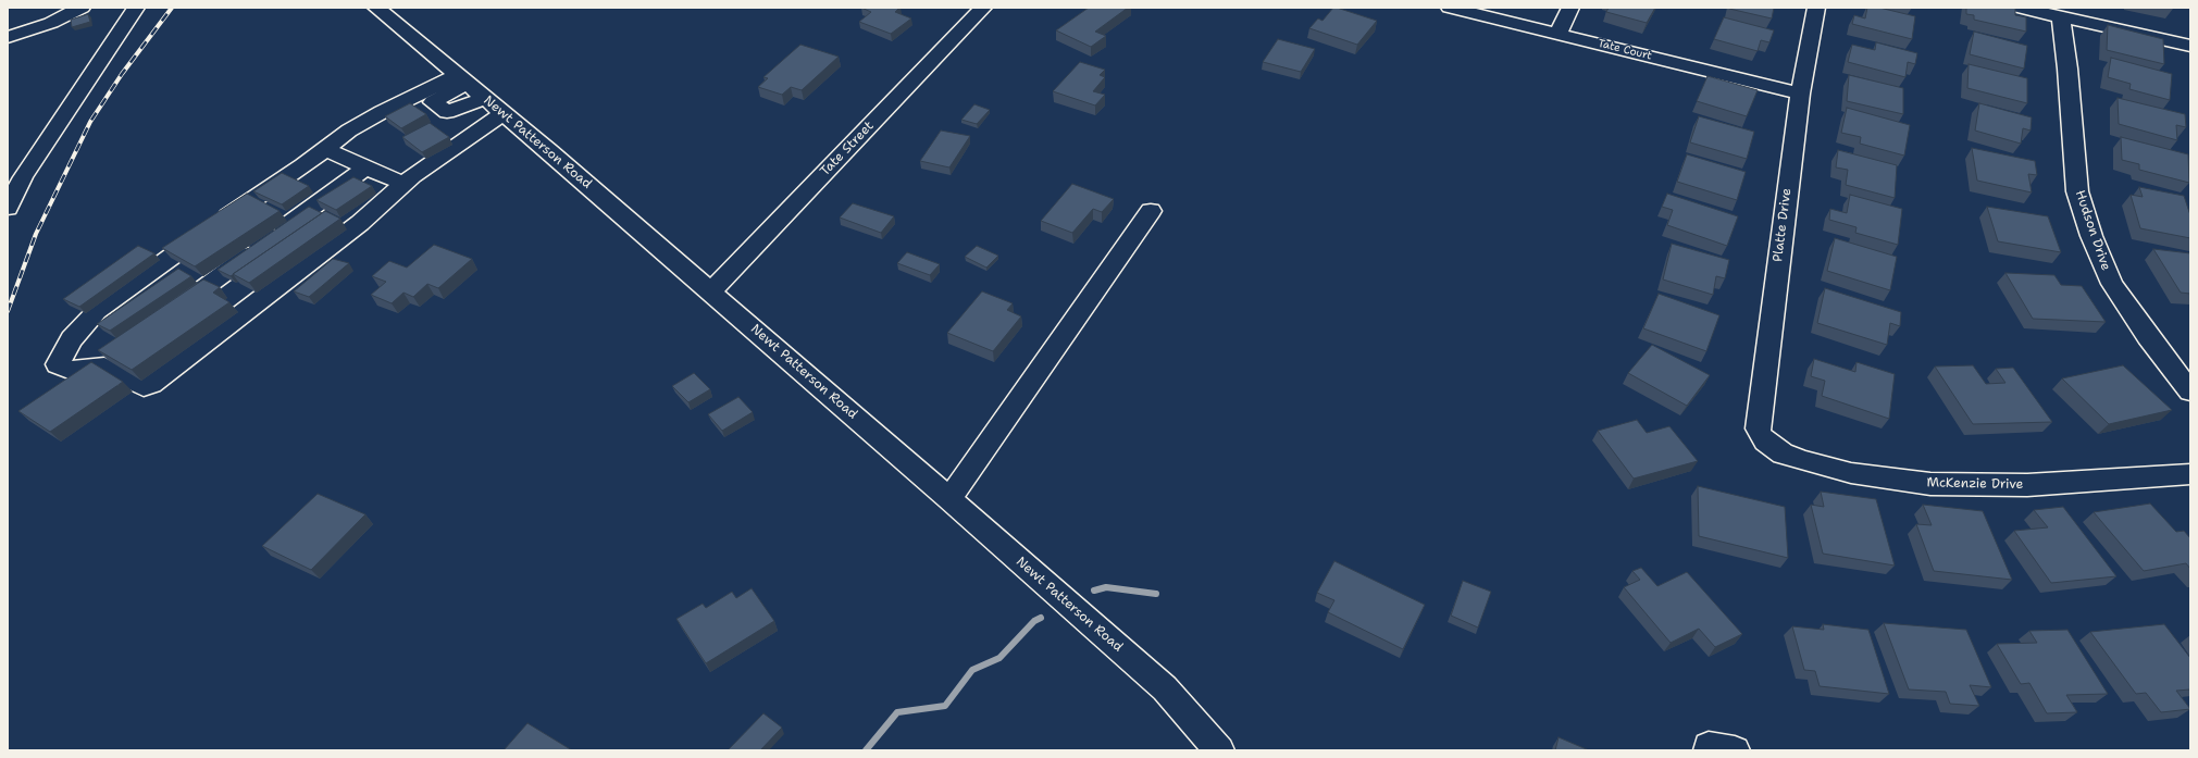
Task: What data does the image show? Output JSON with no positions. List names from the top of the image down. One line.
{"streets":{"street":["Tate Court","Newt Patterson Road","Tate Street","Platte Drive","Hudson Drive","McKenzie Drive"]},"crossings":[["Tate Court","Platte Drive"],["Newt Patterson Road","Tate Street"],["Platte Drive","McKenzie Drive"]]}
